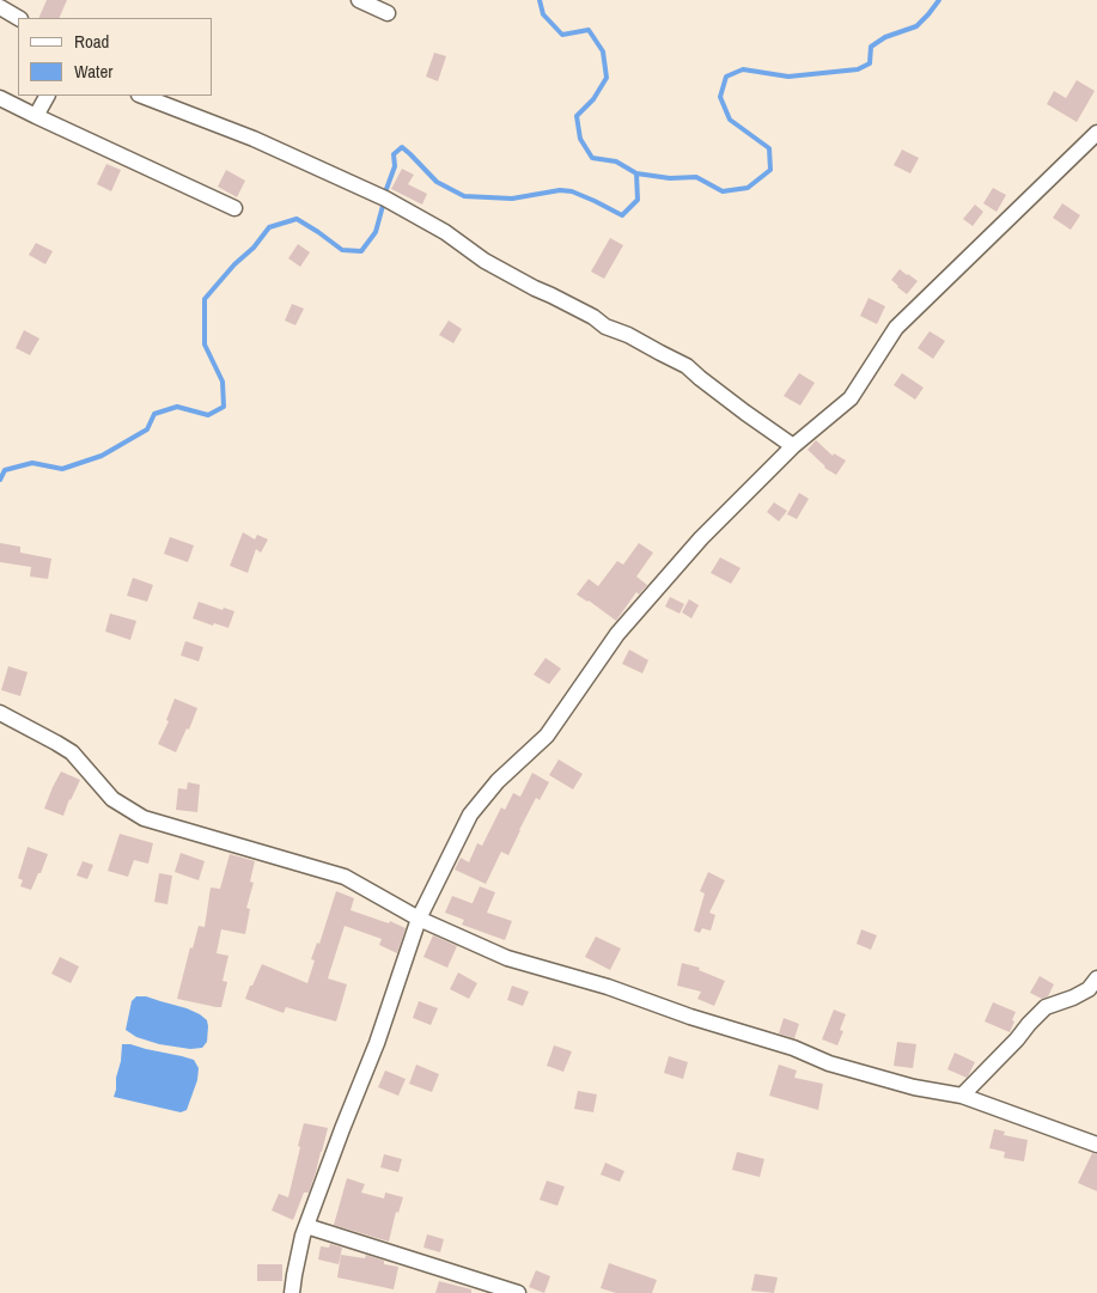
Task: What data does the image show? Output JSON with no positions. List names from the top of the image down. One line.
{"legend":["Road","Water"]}
